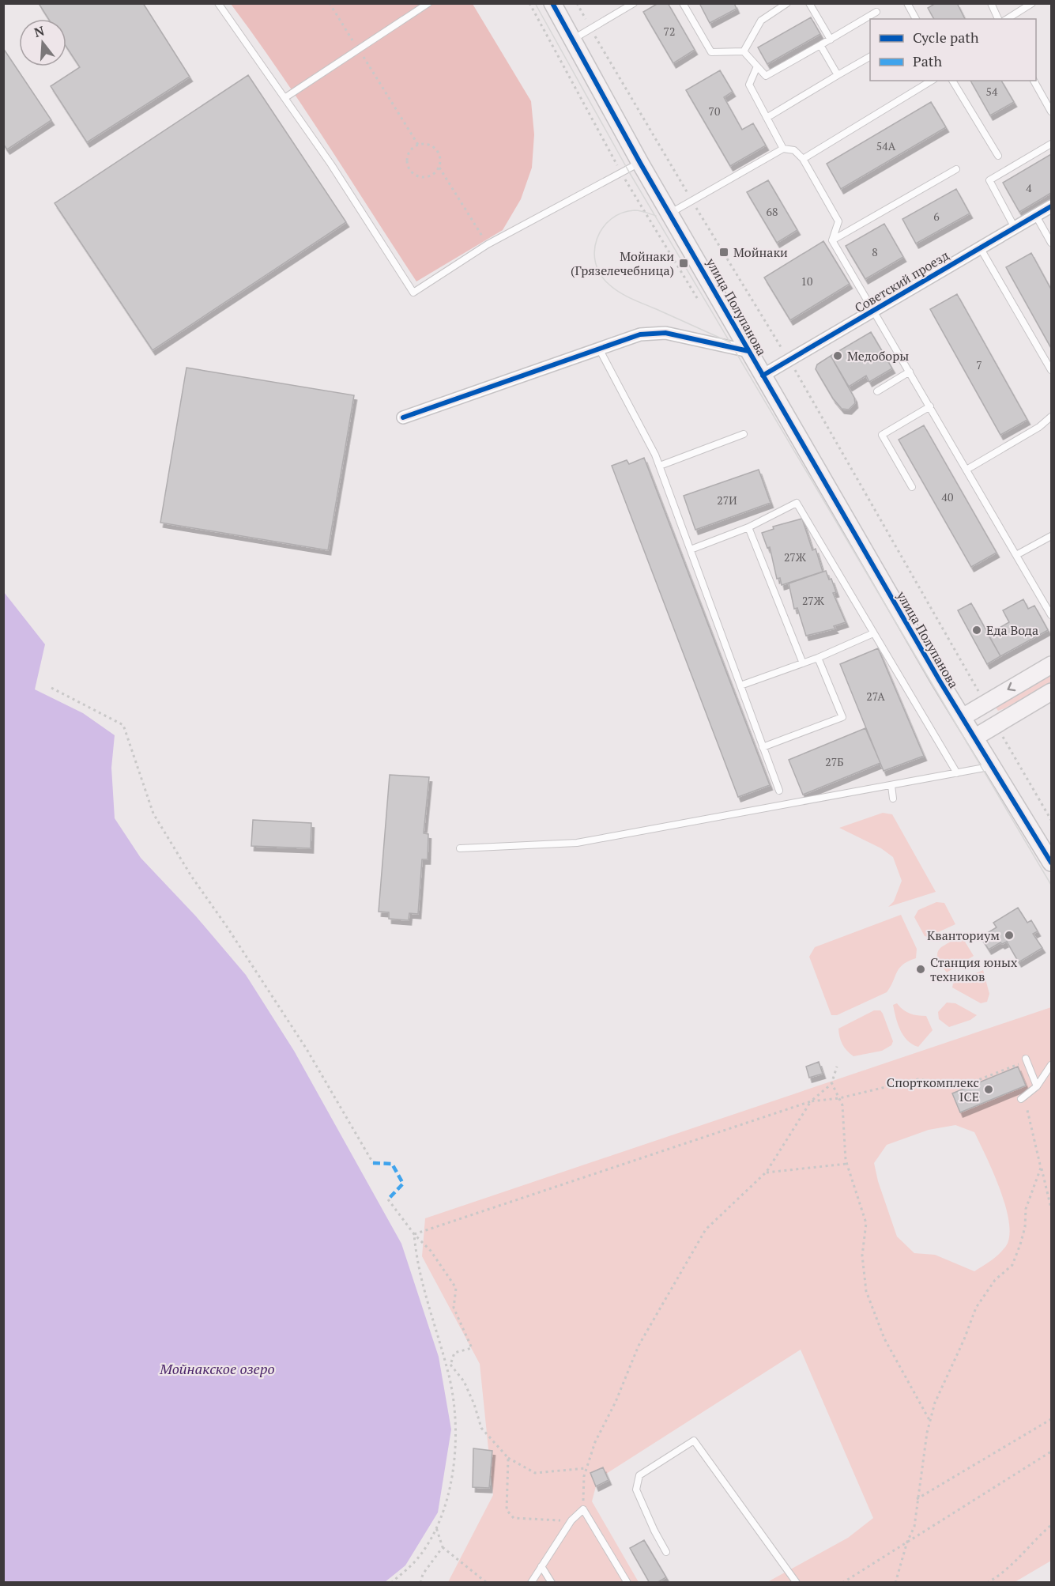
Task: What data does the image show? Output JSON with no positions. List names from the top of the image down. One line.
{"streets":{"street":["Советский проезд","улица Полупанова"]},"crossings":[["Советский проезд","улица Полупанова"]],"water":["Мойнакское озеро"],"places":{"transit":["Мойнаки","Мойнаки (Грязелечебница)"],"other":["Медоборы","Еда Вода","Кванториум","Станция юных техников","Спорткомплекс ICE"]},"house_numbers":["72","54","70","54А","4","68","6","8","10","7","40","27И","27Ж","27Ж","27А","27Б"],"legend":["Cycle path","Path"],"north":"top"}
